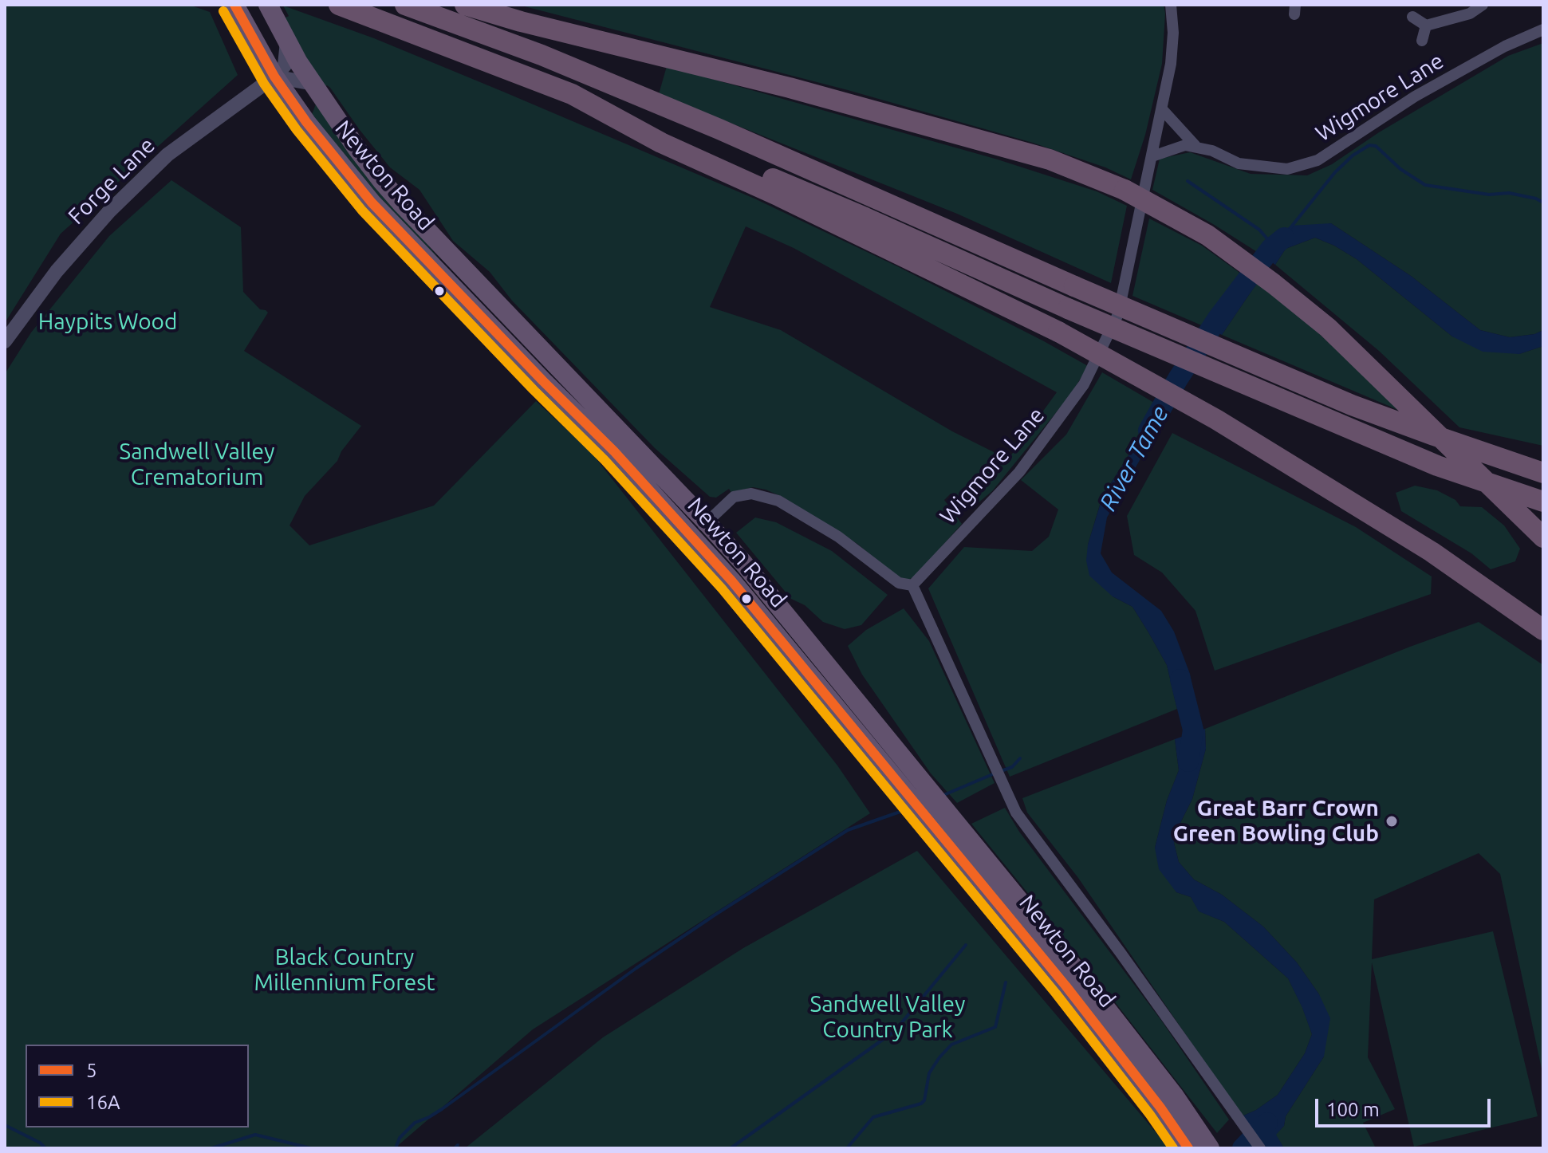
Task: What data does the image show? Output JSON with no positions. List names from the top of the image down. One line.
{"streets":{"highway":["Newton Road"],"street":["Wigmore Lane","Forge Lane"]},"crossings":[["Newton Road","Forge Lane"]],"water":["River Tame"],"parks":["Haypits Wood","Sandwell Valley Crematorium","Black Country Millennium Forest","Sandwell Valley Country Park"],"places":["Great Barr Crown Green Bowling Club"],"lines":["transit line 5","transit line 16A"],"legend":["5","16A"],"scale_bar":"100 m"}
